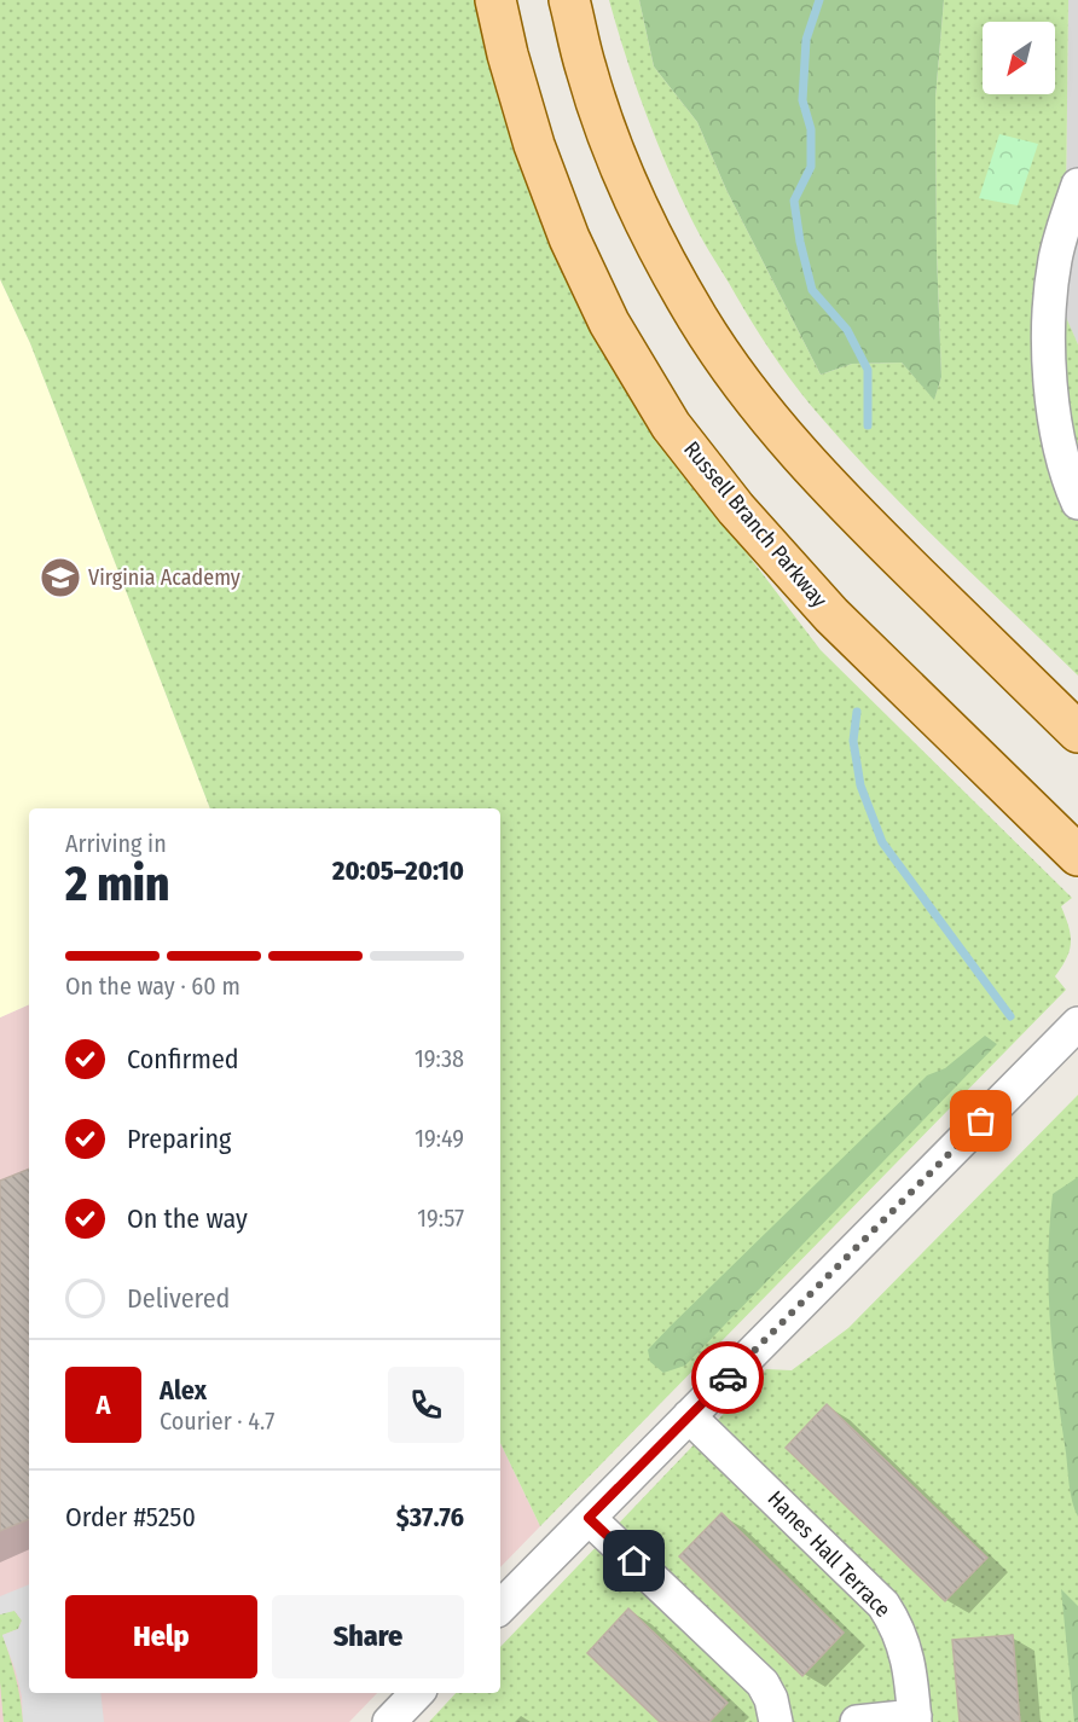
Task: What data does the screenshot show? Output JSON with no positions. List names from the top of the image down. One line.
{"streets":{"main road":["Russell Branch Parkway"],"street":["Hanes Hall Terrace"]},"places":{"school or university":["Virginia Academy"]},"north":"bottom left","page":{"heading":["2 min","Arriving in","20:05–20:10"],"panel":["Alex","Courier · 4.7","Order #5250","$37.76"],"bar":"On the way · 60 m","list":[["Confirmed","19:38"],["Preparing","19:49"],["On the way","19:57"],"Delivered"],"round":"A","buttons":["Help","Share"]}}
